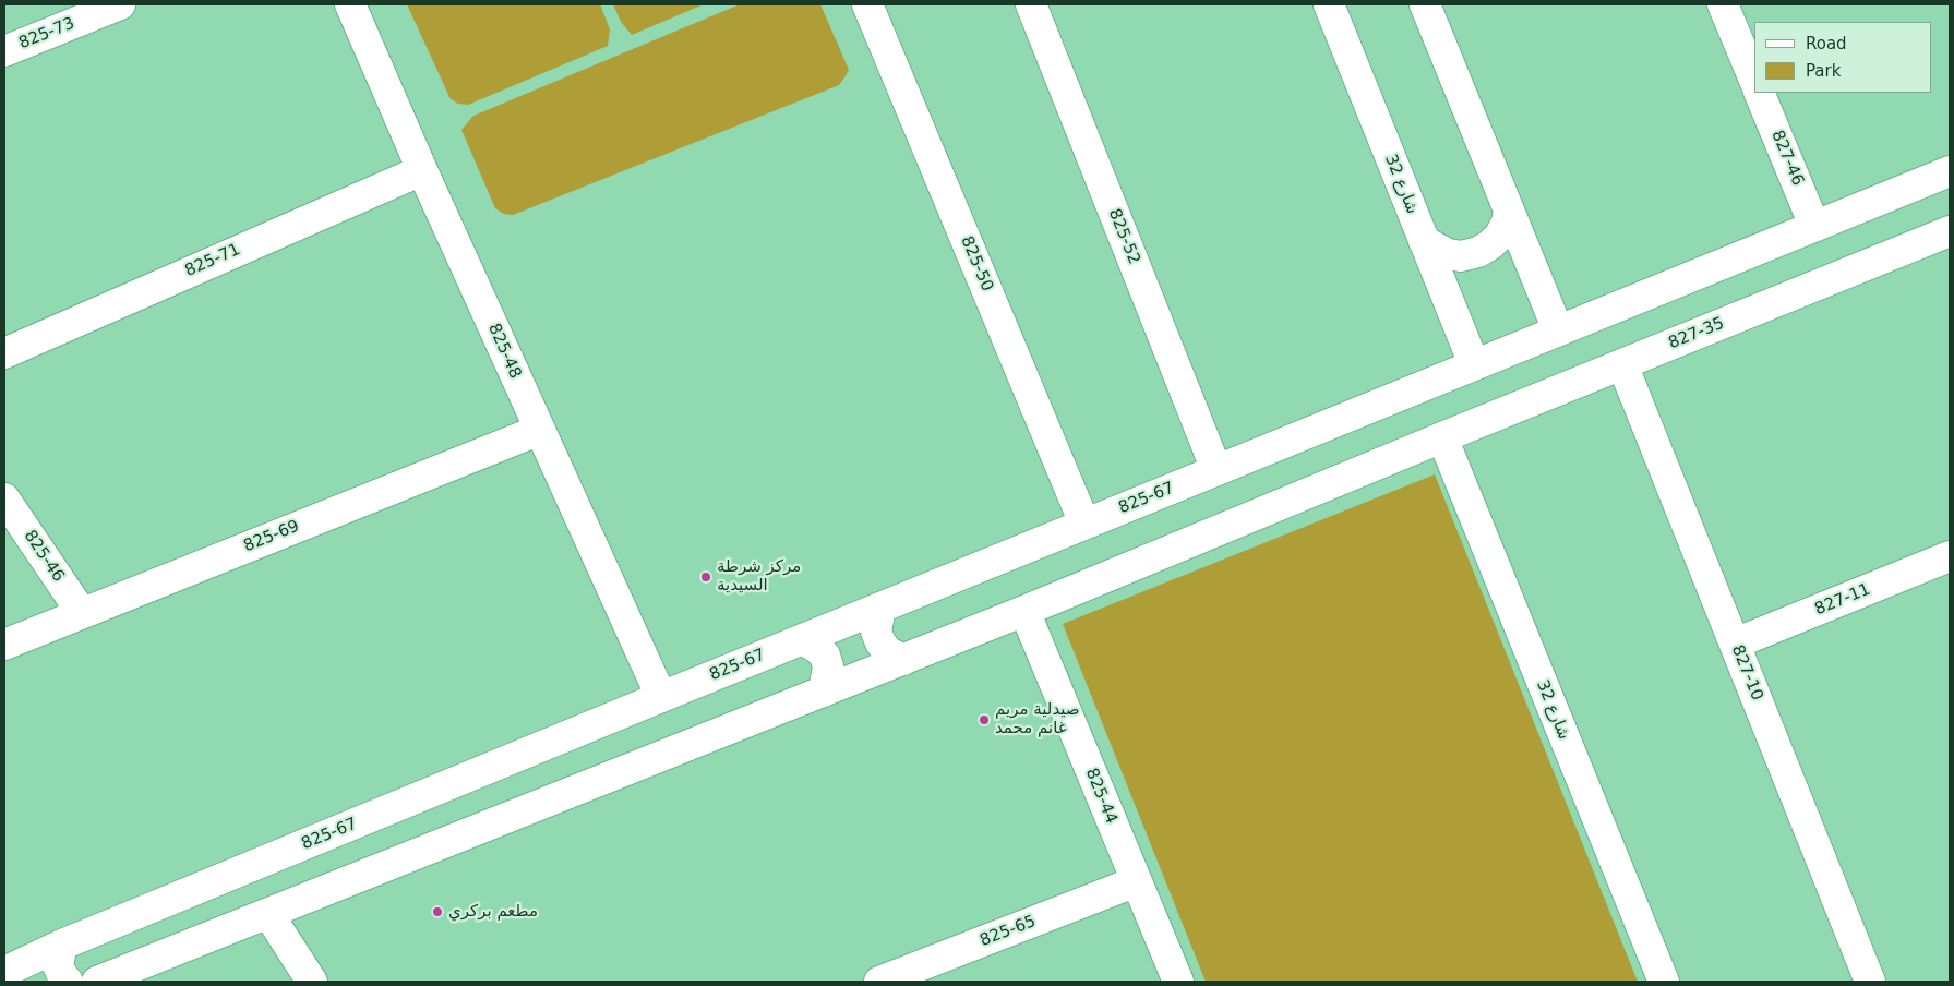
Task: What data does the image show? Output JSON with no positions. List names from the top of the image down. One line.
{"streets":{"street":["825-73","827-46","شارع 32","825-52","825-71","825-50","827-35","825-48","825-67","825-69","825-46","827-11","827-10","825-44","825-65"]},"crossings":[["شارع 32","827-35"],["شارع 32","825-67"],["825-52","825-67"],["825-71","825-48"],["825-50","825-67"],["827-35","827-10"],["825-48","825-67"],["825-48","825-69"],["825-69","825-46"],["827-11","827-10"],["825-44","825-65"]],"places":["مركز شرطة السيدية","صيدلية مريم غانم محمد","مطعم بركري"],"legend":["Road","Park"]}
